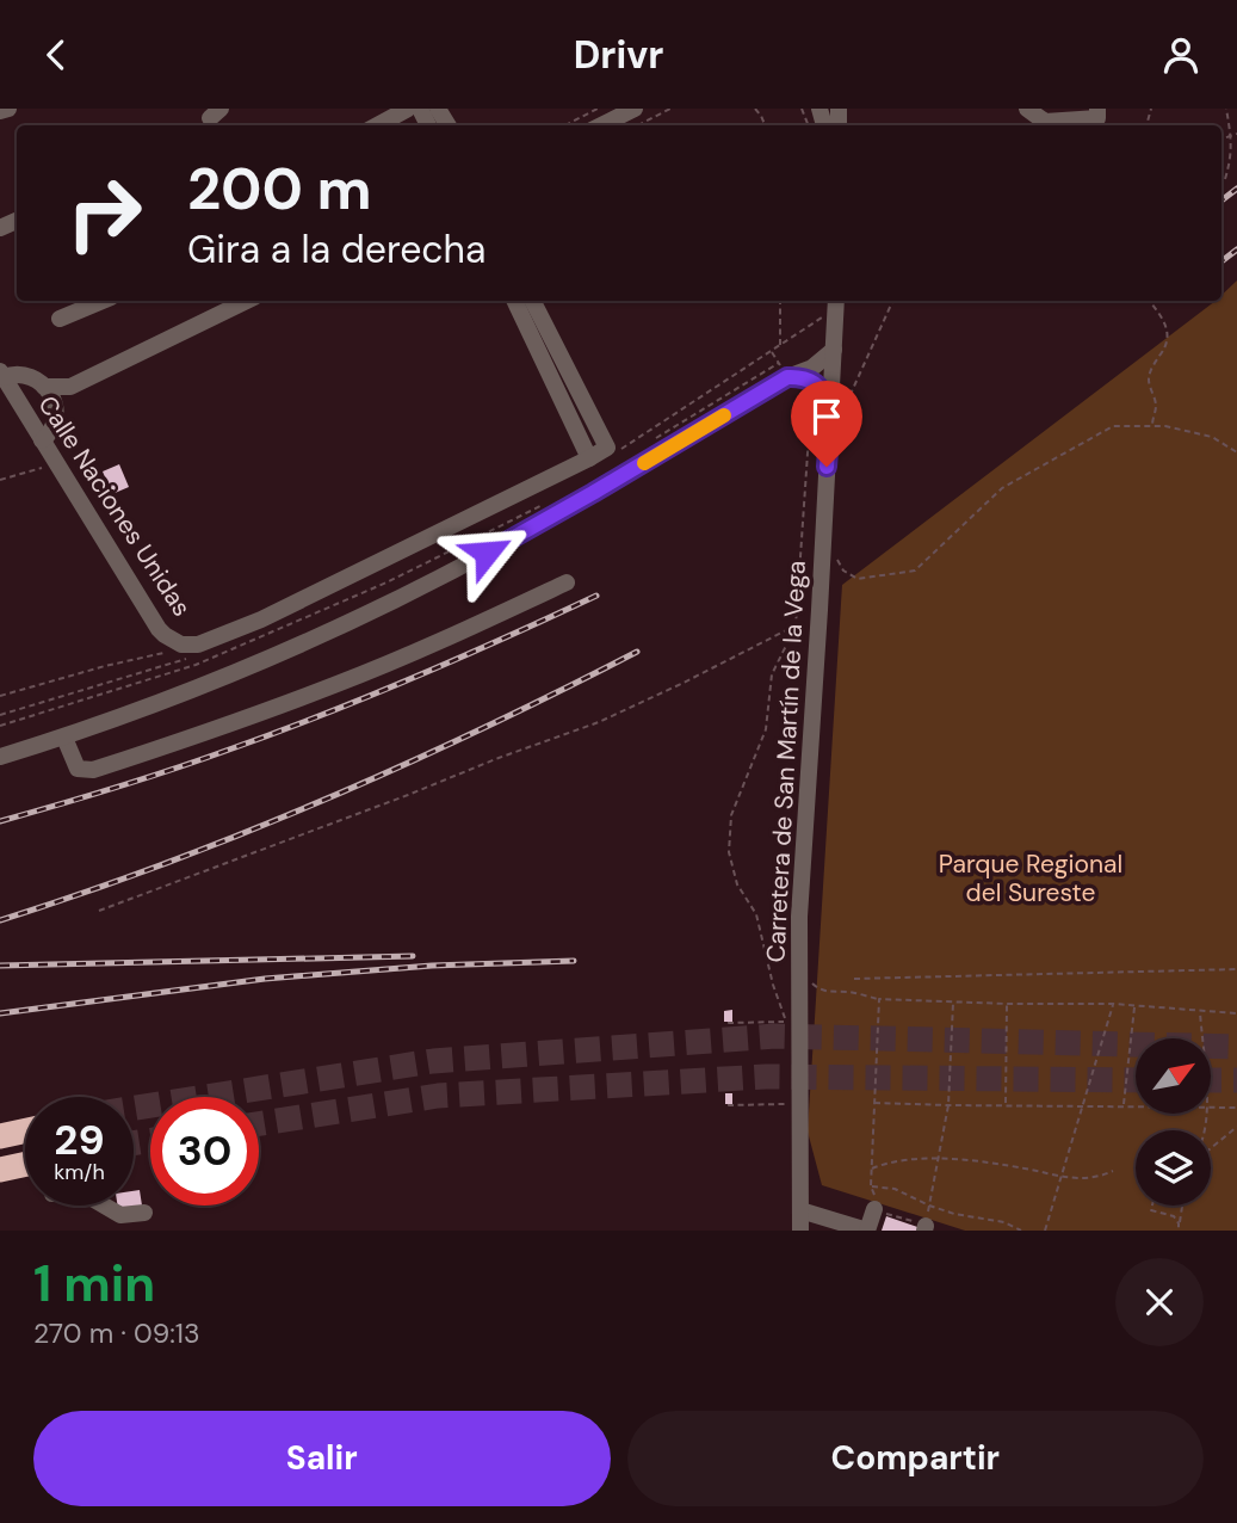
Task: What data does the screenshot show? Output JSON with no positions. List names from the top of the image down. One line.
{"streets":{"street":["Calle Naciones Unidas","Carretera de San Martín de la Vega"]},"parks":["Parque Regional del Sureste"],"north":"top right","page":{"header":"Drivr","turn":["200 m","Gira a la derecha"],"speed":"29 km/h","limit":"30","heading":["1 min","270 m · 09:13"],"buttons":["Salir","Compartir"]}}
